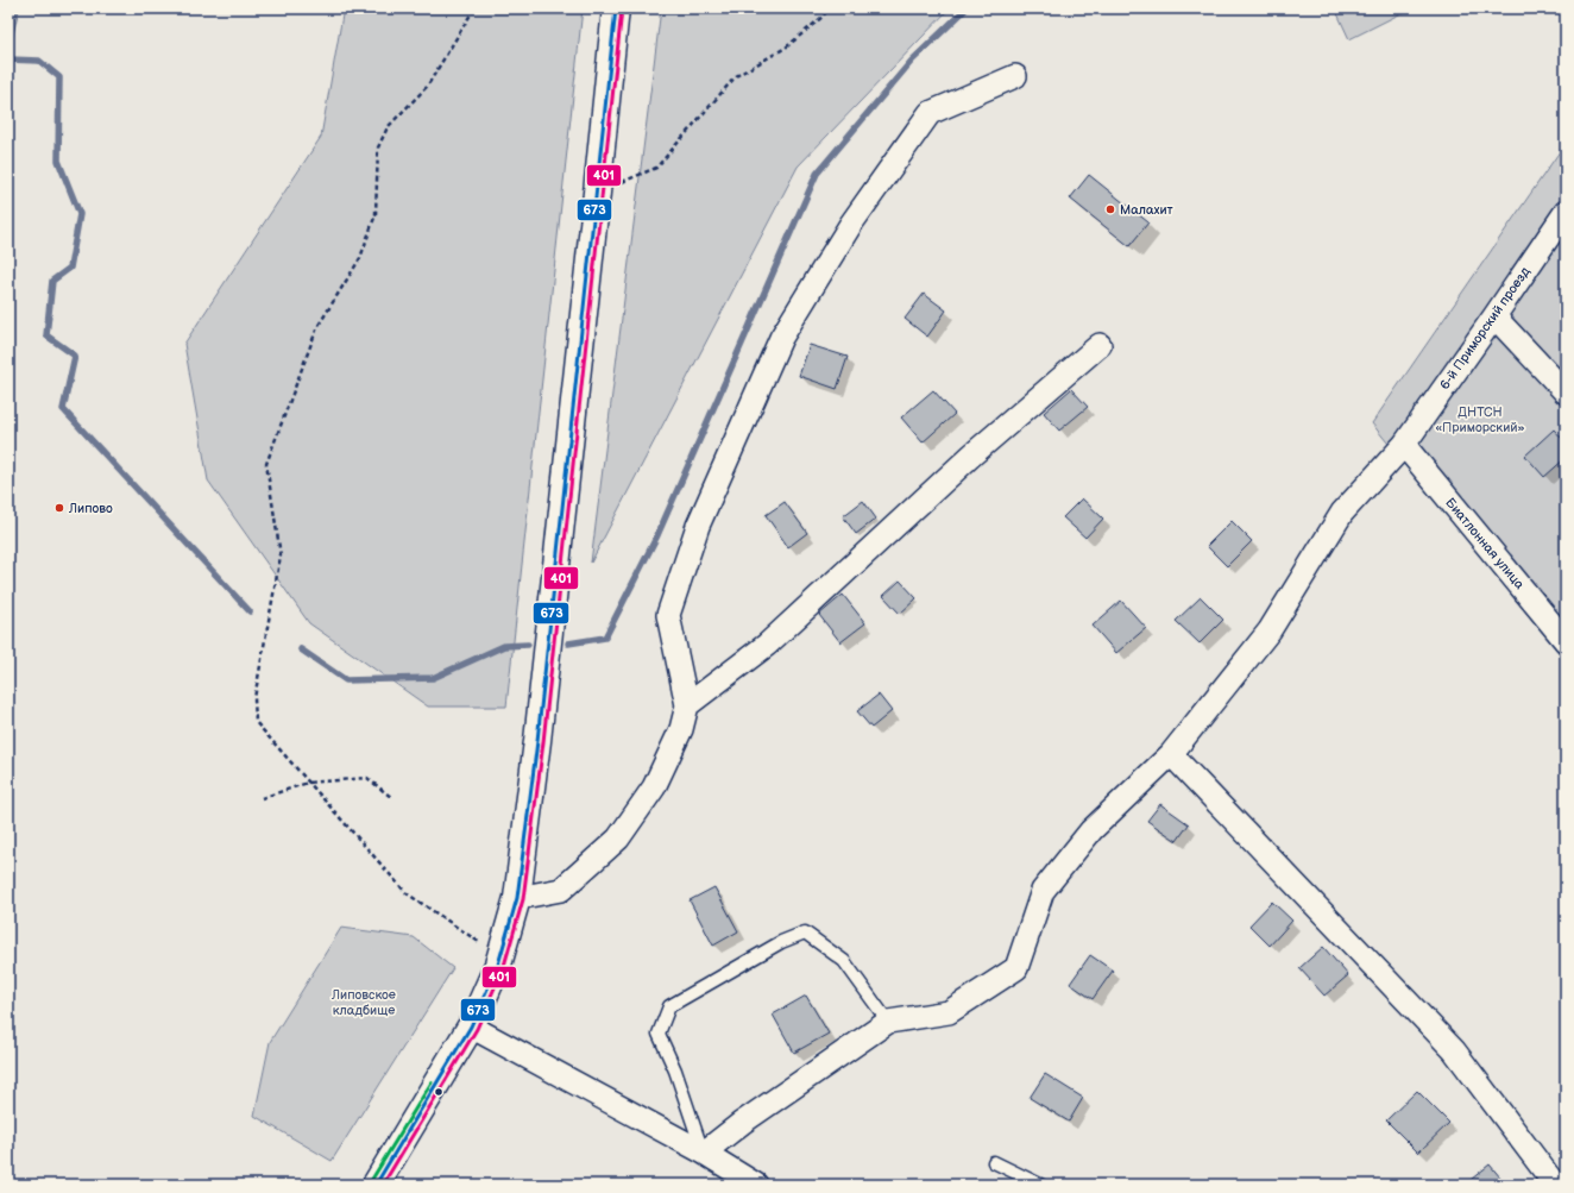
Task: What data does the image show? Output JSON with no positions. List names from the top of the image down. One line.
{"streets":{"street":["6-й Приморский проезд","Биатлонная улица"]},"crossings":[["6-й Приморский проезд","Биатлонная улица"]],"parks":["ДНТСН «Приморский»","Липовское кладбище"],"places":["Малахит","Липово"],"lines":["transit line 673","transit line 401"]}
